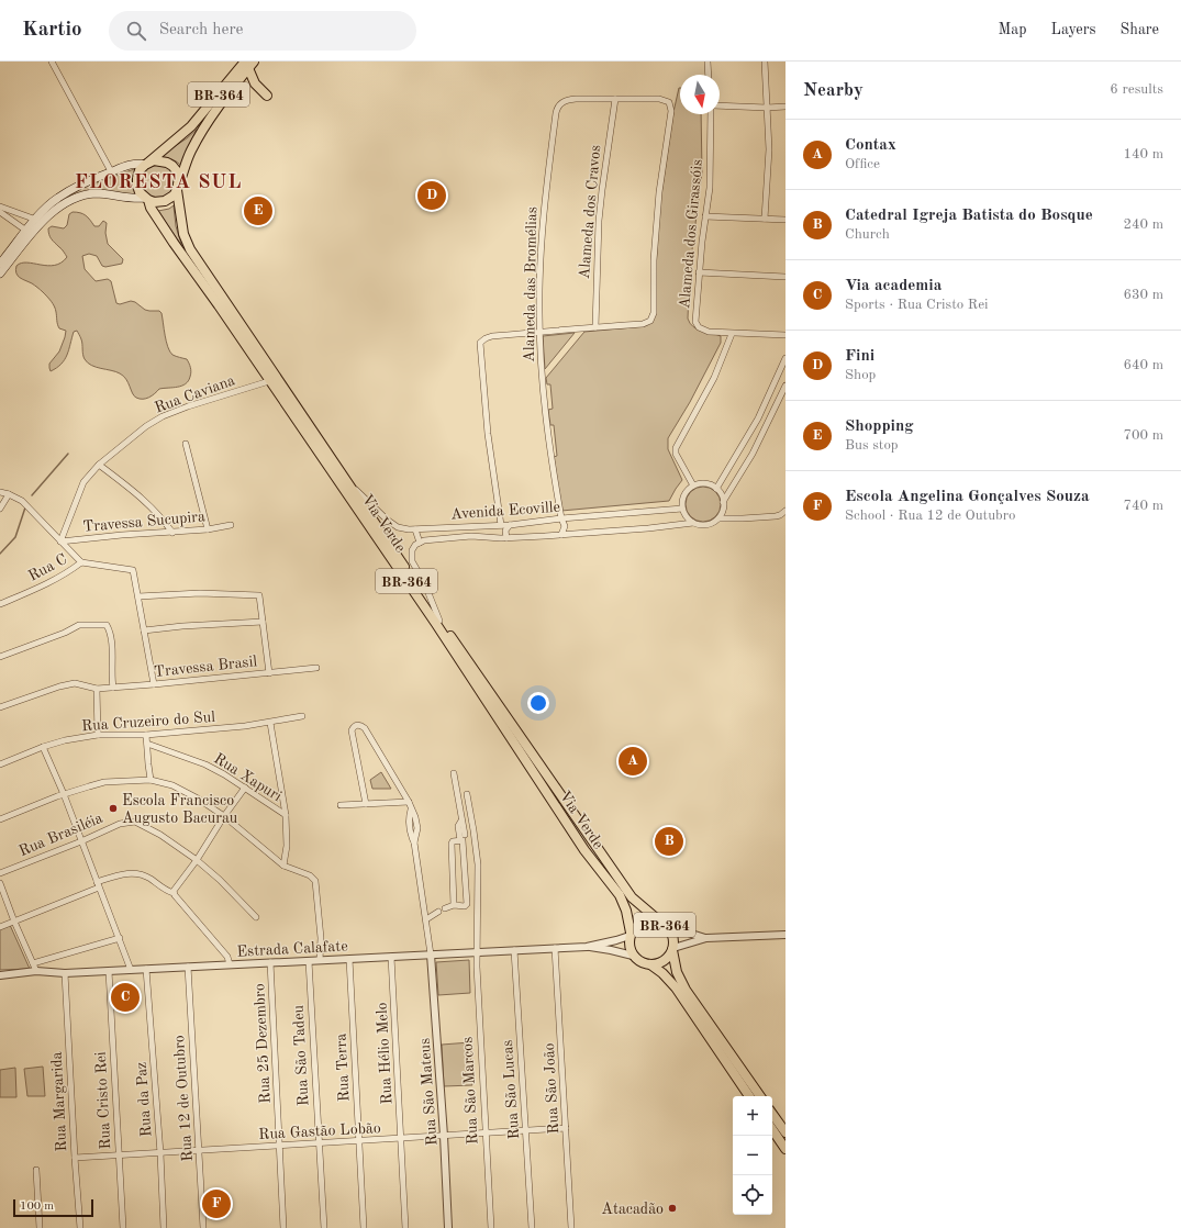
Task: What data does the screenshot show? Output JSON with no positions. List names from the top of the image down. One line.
{"streets":{"main road":["BR-364","Via Verde"],"street":["Alameda dos Cravos","Alameda dos Girassóis","Alameda das Bromélias","Rua Caviana","Avenida Ecoville","Travessa Sucupira","Rua C","Travessa Brasil","Rua Cruzeiro do Sul","Rua Xapuri","Rua Brasiléia","Estrada Calafate","Rua 25 Dezembro","Rua Hélio Melo","Rua São Tadeu","Rua Terra","Rua São João","Rua São Lucas","Rua São Marcos","Rua São Mateus","Rua 12 de Outubro","Rua da Paz","Rua Cristo Rei","Rua Margarida","Rua Gastão Lobão"]},"crossings":[["BR-364","Via Verde"],["BR-364","Estrada Calafate"],["Alameda dos Cravos","Alameda das Bromélias"],["Alameda das Bromélias","Avenida Ecoville"],["Rua Caviana","Travessa Sucupira"],["Rua Caviana","Via Verde"],["Avenida Ecoville","Via Verde"],["Via Verde","Estrada Calafate"],["Estrada Calafate","Rua 25 Dezembro"],["Estrada Calafate","Rua Hélio Melo"],["Estrada Calafate","Rua São Tadeu"],["Estrada Calafate","Rua Terra"],["Estrada Calafate","Rua São João"],["Estrada Calafate","Rua São Lucas"],["Estrada Calafate","Rua São Marcos"],["Estrada Calafate","Rua São Mateus"],["Estrada Calafate","Rua 12 de Outubro"],["Estrada Calafate","Rua da Paz"],["Estrada Calafate","Rua Cristo Rei"],["Estrada Calafate","Rua Margarida"],["Rua 25 Dezembro","Rua Gastão Lobão"],["Rua Hélio Melo","Rua Gastão Lobão"],["Rua São Tadeu","Rua Gastão Lobão"],["Rua Terra","Rua Gastão Lobão"],["Rua São João","Rua Gastão Lobão"],["Rua São Lucas","Rua Gastão Lobão"],["Rua São Marcos","Rua Gastão Lobão"],["Rua São Mateus","Rua Gastão Lobão"],["Rua 12 de Outubro","Rua Gastão Lobão"],["Rua da Paz","Rua Gastão Lobão"],["Rua Cristo Rei","Rua Gastão Lobão"],["Rua Margarida","Rua Gastão Lobão"]],"districts":["FLORESTA SUL"],"places":["Escola Francisco Augusto Bacurau","Atacadão"],"scale_bar":"100 m","north":"bottom","page":{"header":"Kartio","search":"Search here","nav":["Map","Layers","Share"],"heading":["Nearby","6 results"],"list":[{"mark":"A","name":"Contax","note":"Office","value":"140 m"},{"mark":"B","name":"Catedral Igreja Batista do Bosque","note":"Church","value":"240 m"},{"mark":"C","name":"Via academia","note":"Sports · Rua Cristo Rei","value":"630 m"},{"mark":"D","name":"Fini","note":"Shop","value":"640 m"},{"mark":"E","name":"Shopping","note":"Bus stop","value":"700 m"},{"mark":"F","name":"Escola Angelina Gonçalves Souza","note":"School · Rua 12 de Outubro","value":"740 m"}],"pins":["D","E","A","B","C","F"],"map_buttons":["+","−"],"scale":"100 m"}}
